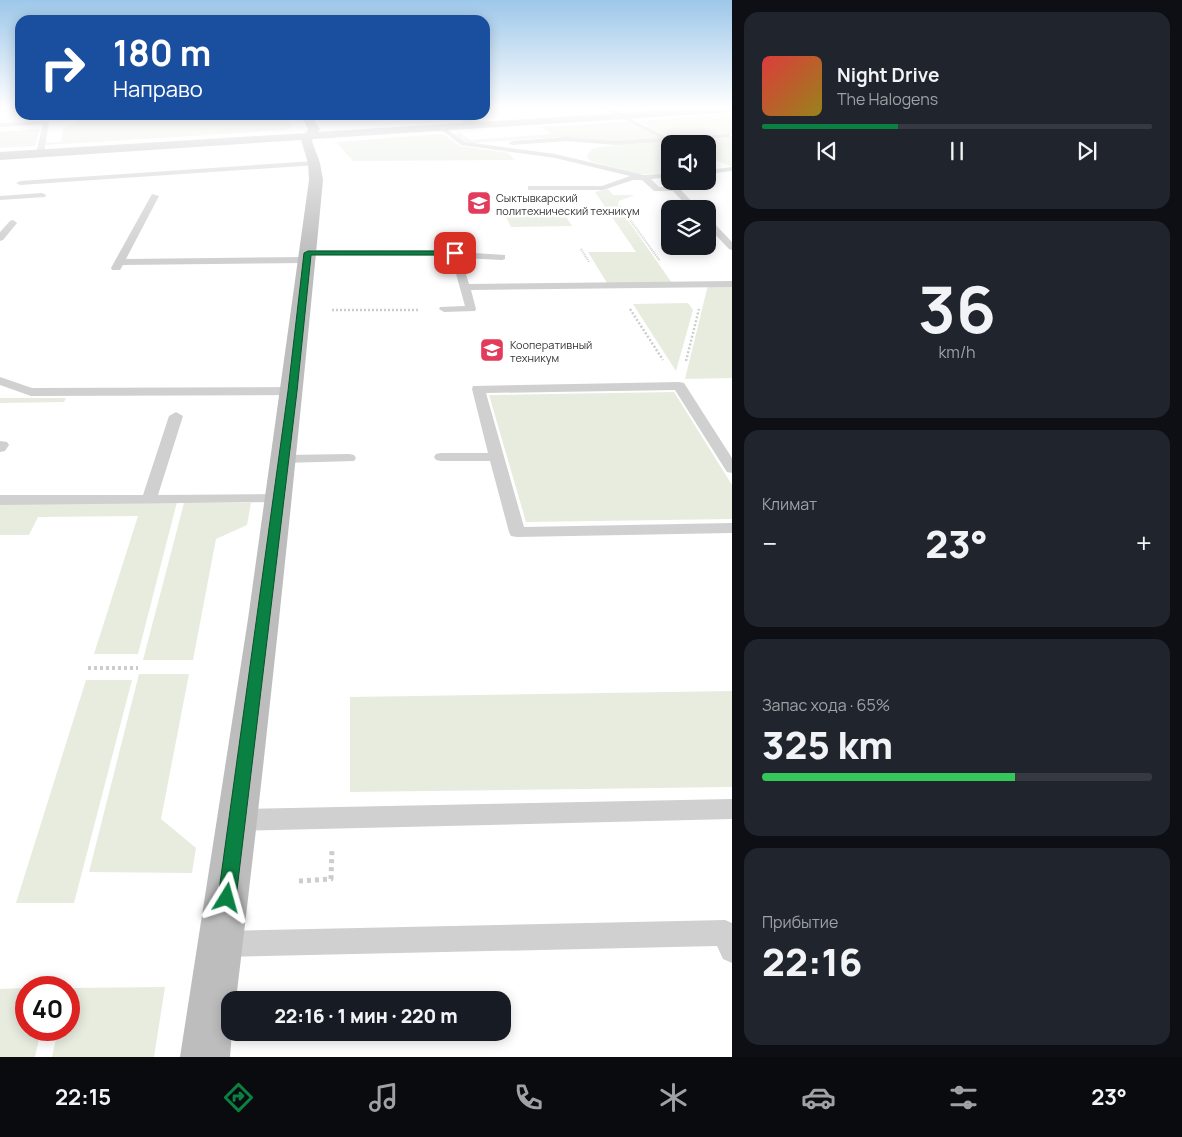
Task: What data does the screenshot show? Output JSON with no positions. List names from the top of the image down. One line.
{"places":{"school or university":["Сыктывкарский политехнический техникум","Кооперативный техникум"]},"page":{"turn":["180 m","Направо"],"song":["Night Drive","The Halogens"],"tile":[["36","km/h"],"Климат",["Запас хода · 65%","325 km"],["Прибытие","22:16"]],"heat":["−","23°","+"],"limit":"40","trip":"22:16 · 1 мин · 220 m","tabs":["22:15","23°"]}}
